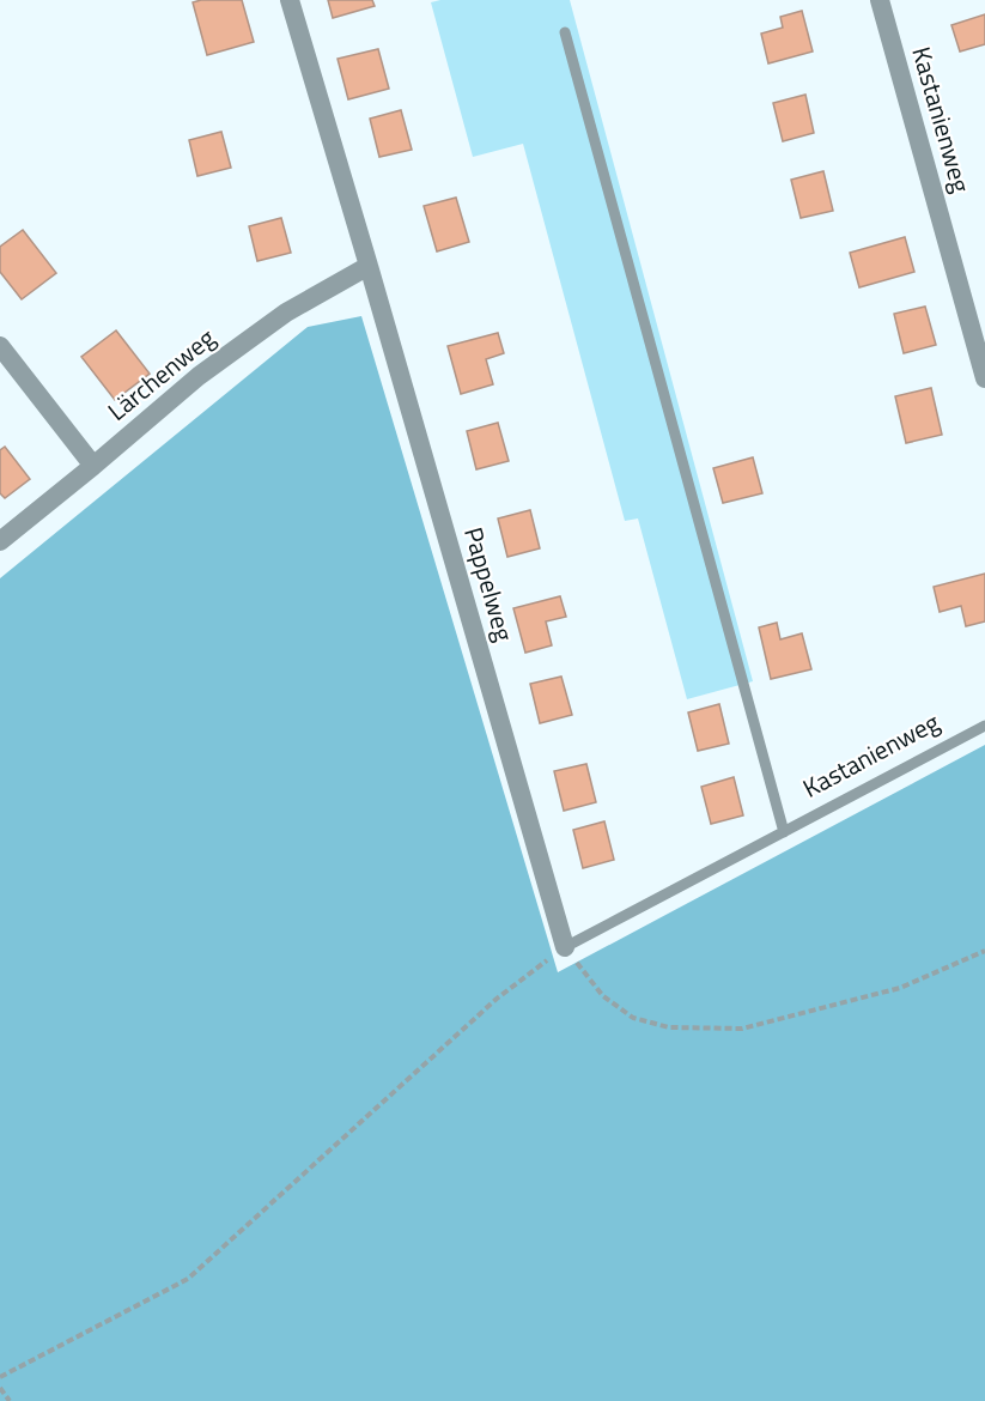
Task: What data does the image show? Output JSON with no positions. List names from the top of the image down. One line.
{"streets":{"street":["Kastanienweg","Lärchenweg","Pappelweg"]},"crossings":[["Lärchenweg","Pappelweg"]]}
